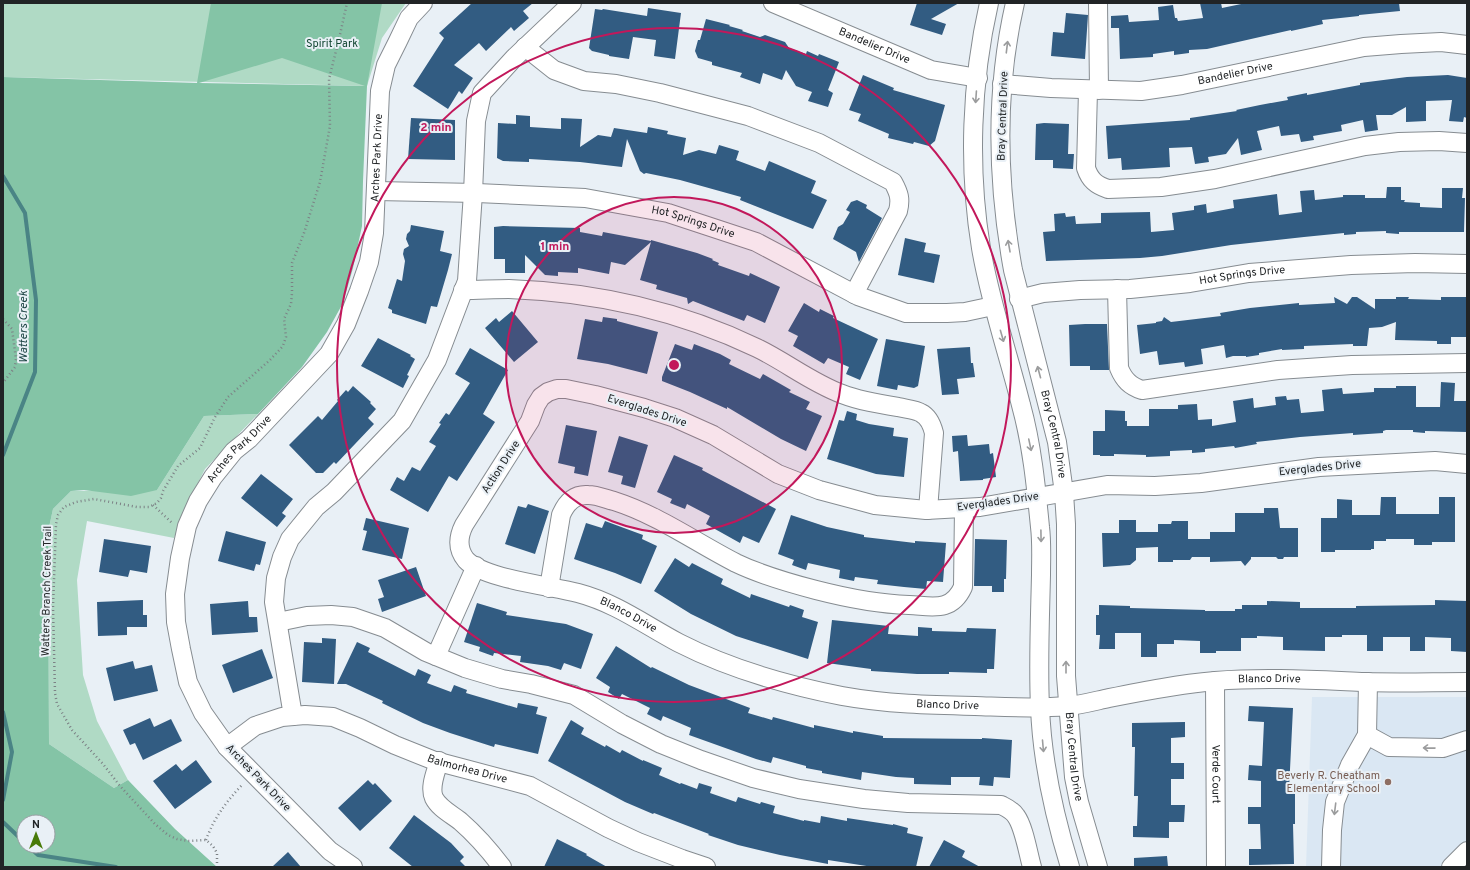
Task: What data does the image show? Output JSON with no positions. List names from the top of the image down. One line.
{"streets":{"street":["Bandelier Drive","Bray Central Drive","Arches Park Drive","Hot Springs Drive","Everglades Drive","Action Drive","Blanco Drive","Balmorhea Drive","Verde Court"],"path":["Watters Branch Creek Trail"]},"crossings":[["Bandelier Drive","Bray Central Drive"],["Bray Central Drive","Hot Springs Drive"],["Bray Central Drive","Everglades Drive"],["Bray Central Drive","Blanco Drive"],["Arches Park Drive","Hot Springs Drive"],["Arches Park Drive","Balmorhea Drive"],["Everglades Drive","Action Drive"],["Action Drive","Blanco Drive"],["Blanco Drive","Verde Court"]],"water":["Watters Creek"],"parks":["Spirit Park"],"places":["Beverly R. Cheatham Elementary School"],"north":"top","rings":["2 min","1 min"]}
